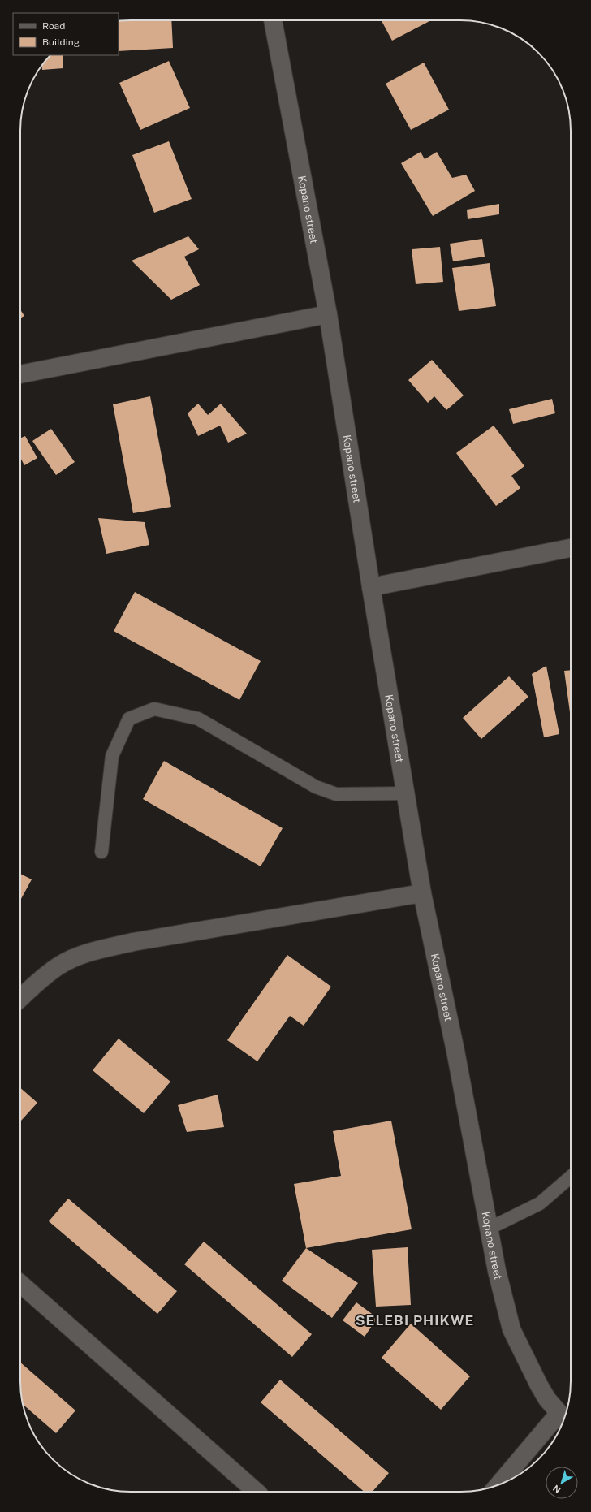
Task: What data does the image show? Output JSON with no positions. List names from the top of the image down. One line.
{"streets":{"street":["Kopano street"]},"districts":["SELEBI PHIKWE"],"legend":["Road","Building"],"north":"bottom left"}
